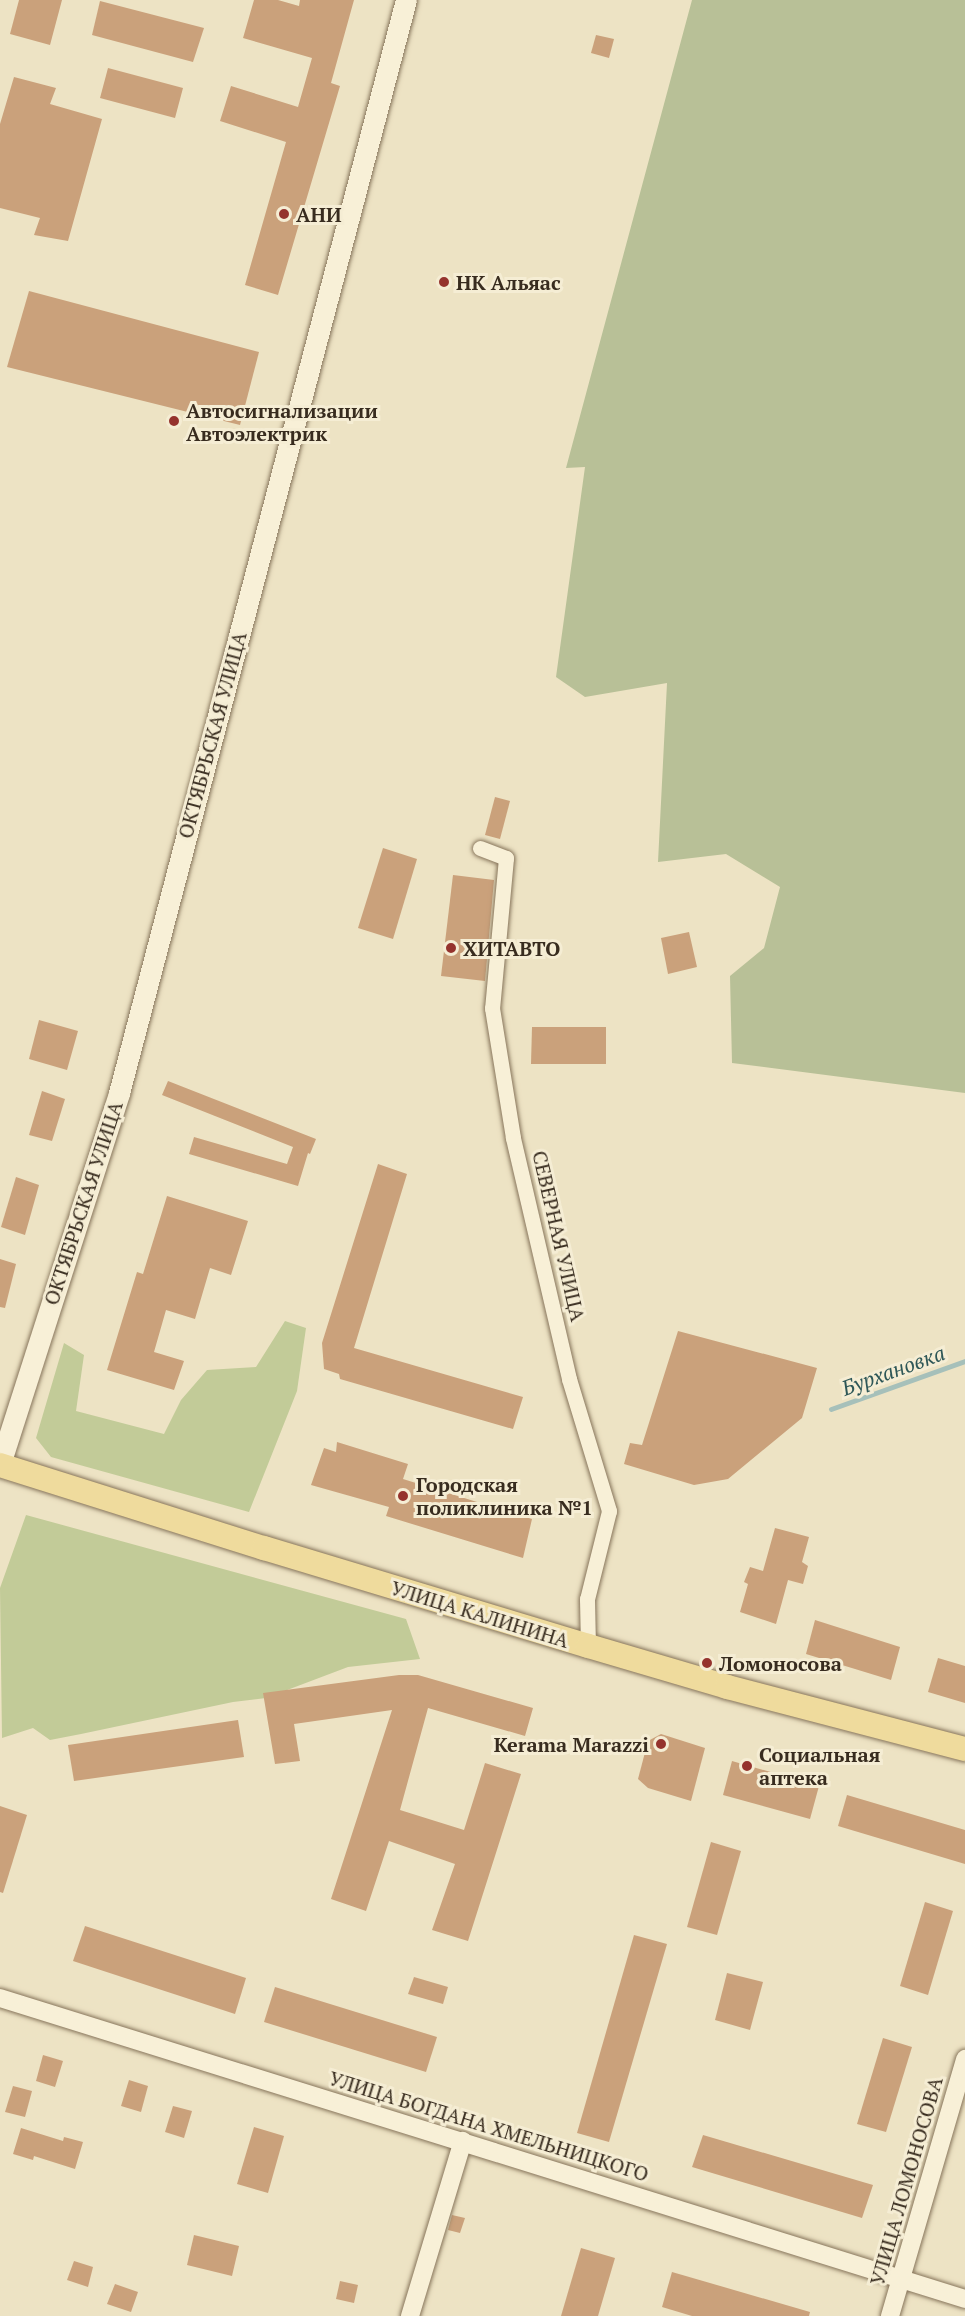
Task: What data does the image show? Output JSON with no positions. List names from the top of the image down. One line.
{"streets":{"main road":["ОКТЯБРЬСКАЯ УЛИЦА","УЛИЦА КАЛИНИНА"],"street":["СЕВЕРНАЯ УЛИЦА","УЛИЦА БОГДАНА ХМЕЛЬНИЦКОГО","УЛИЦА ЛОМОНОСОВА"]},"crossings":[["ОКТЯБРЬСКАЯ УЛИЦА","УЛИЦА КАЛИНИНА"],["СЕВЕРНАЯ УЛИЦА","УЛИЦА КАЛИНИНА"],["УЛИЦА БОГДАНА ХМЕЛЬНИЦКОГО","УЛИЦА ЛОМОНОСОВА"]],"water":["Бурхановка"],"places":["АНИ","НК Альяас","Автосигнализации Автоэлектрик","ХИТАВТО","Городская поликлиника №1","Ломоносова","Kerama Marazzi","Социальная аптека"]}
